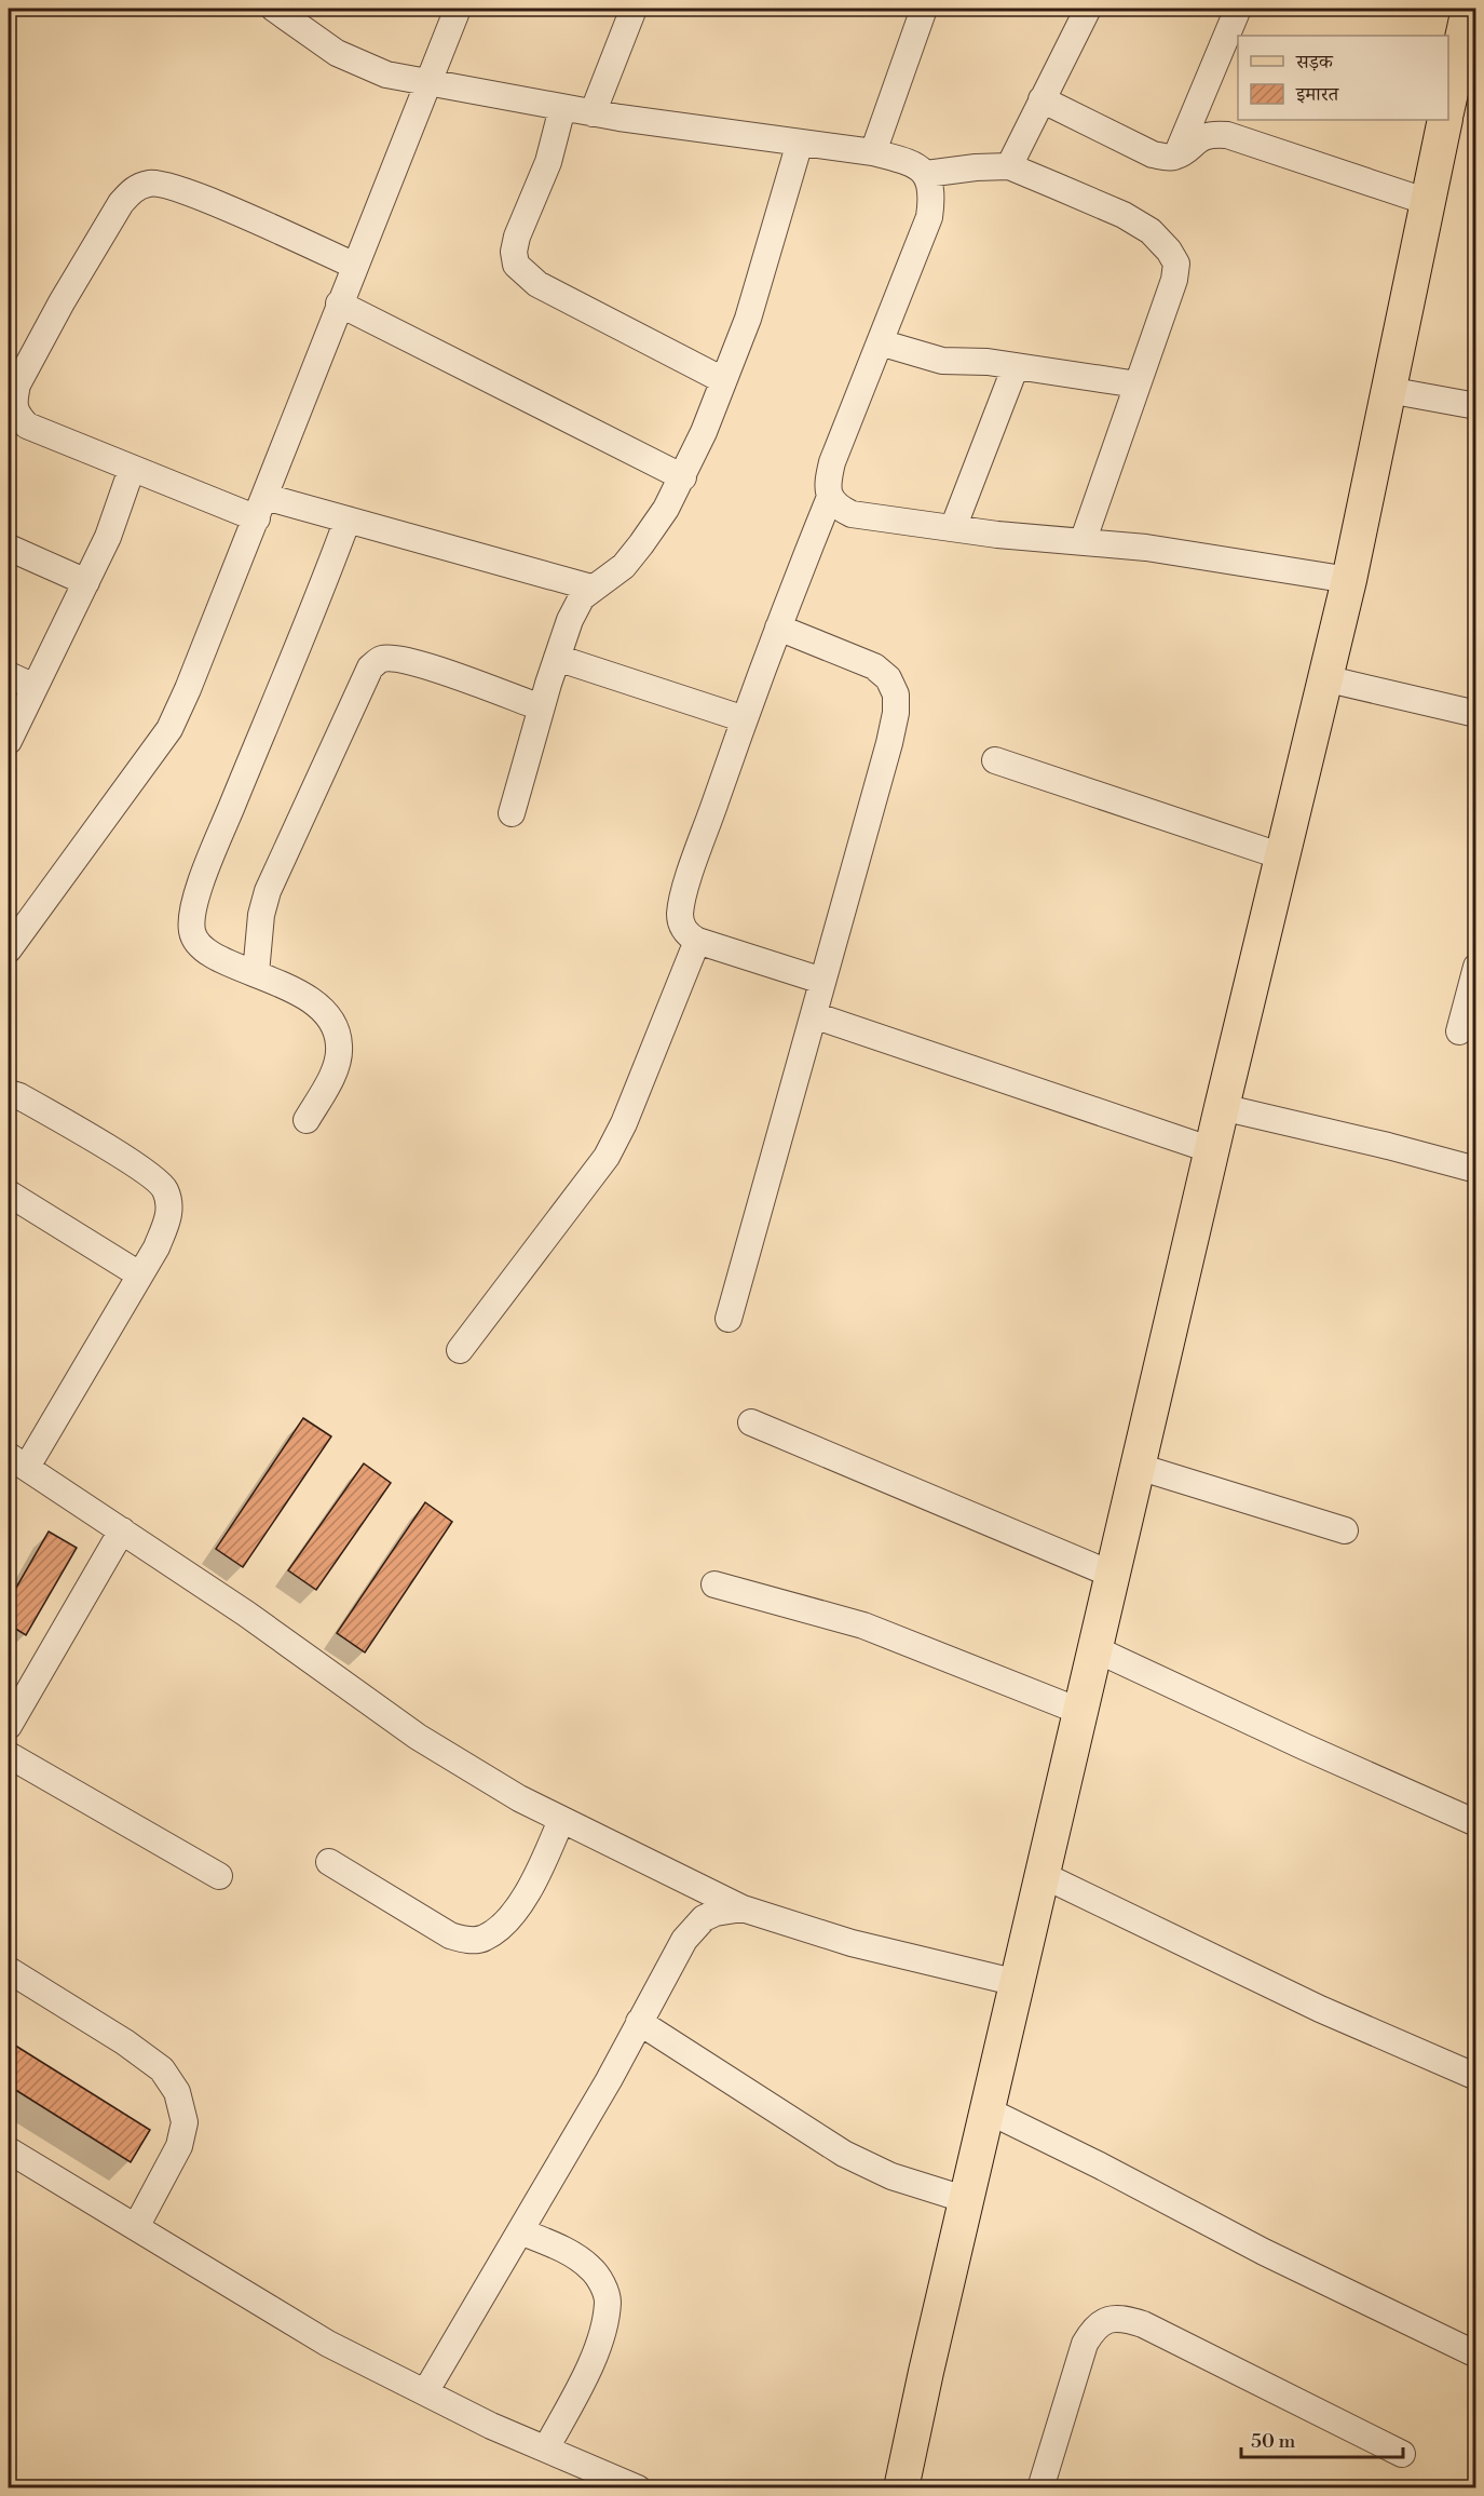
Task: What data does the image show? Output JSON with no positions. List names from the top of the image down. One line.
{"legend":["सड़क","इमारत"],"scale_bar":"50 m"}
